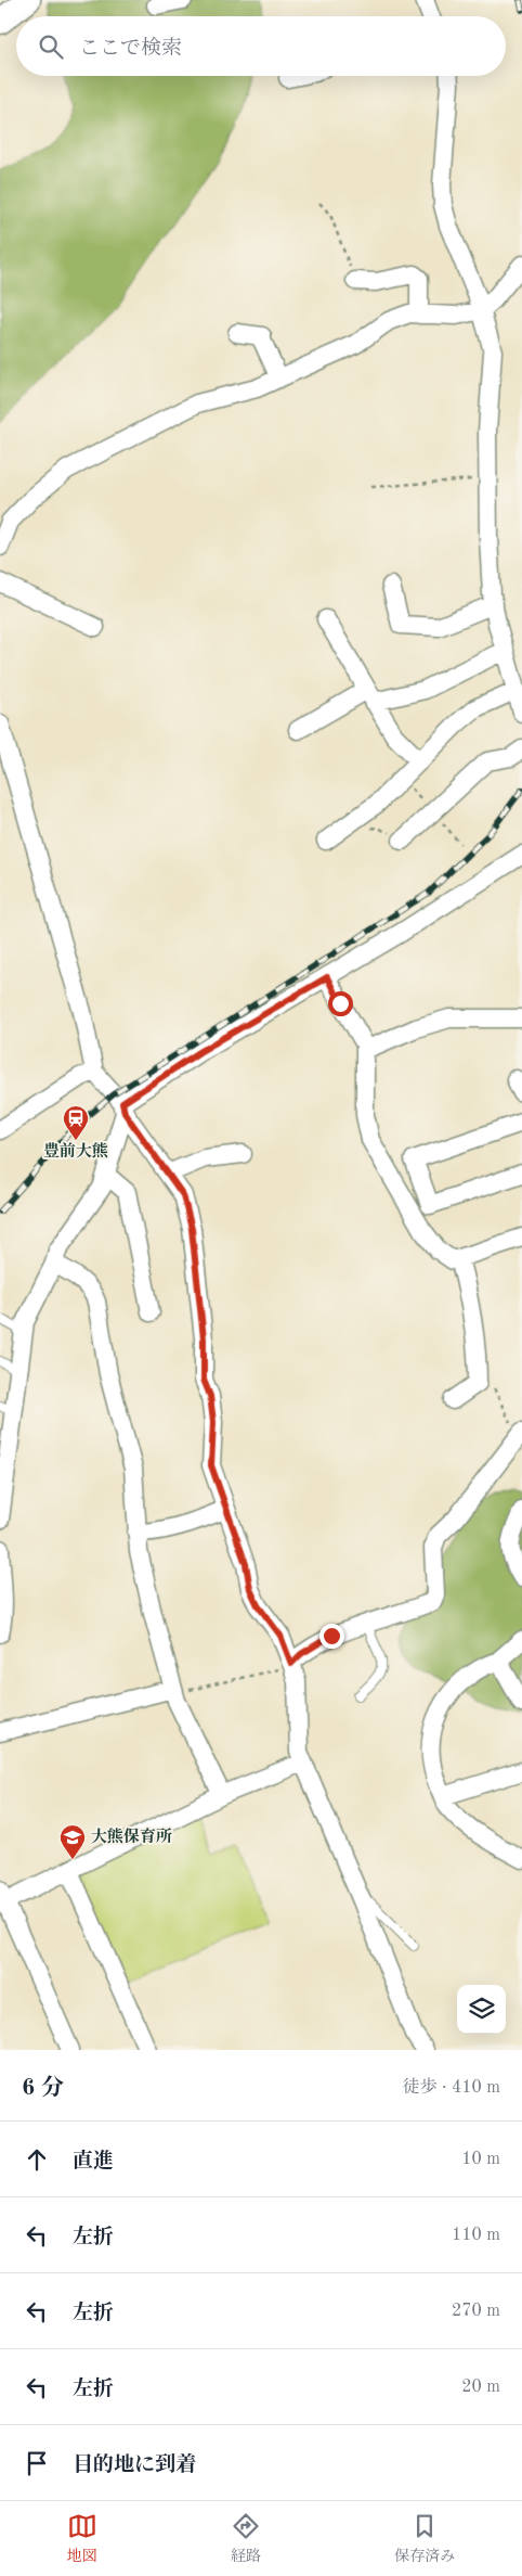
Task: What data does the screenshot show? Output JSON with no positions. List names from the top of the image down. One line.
{"places":{"station":["豊前大熊"],"school or university":["大熊保育所"]},"page":{"search":"ここで検索","heading":["6 分","徒歩 · 410 m"],"list":[["直進","10 m"],["左折","110 m"],["左折","270 m"],["左折","20 m"],"目的地に到着"],"nav":["地図","経路","保存済み"]}}
